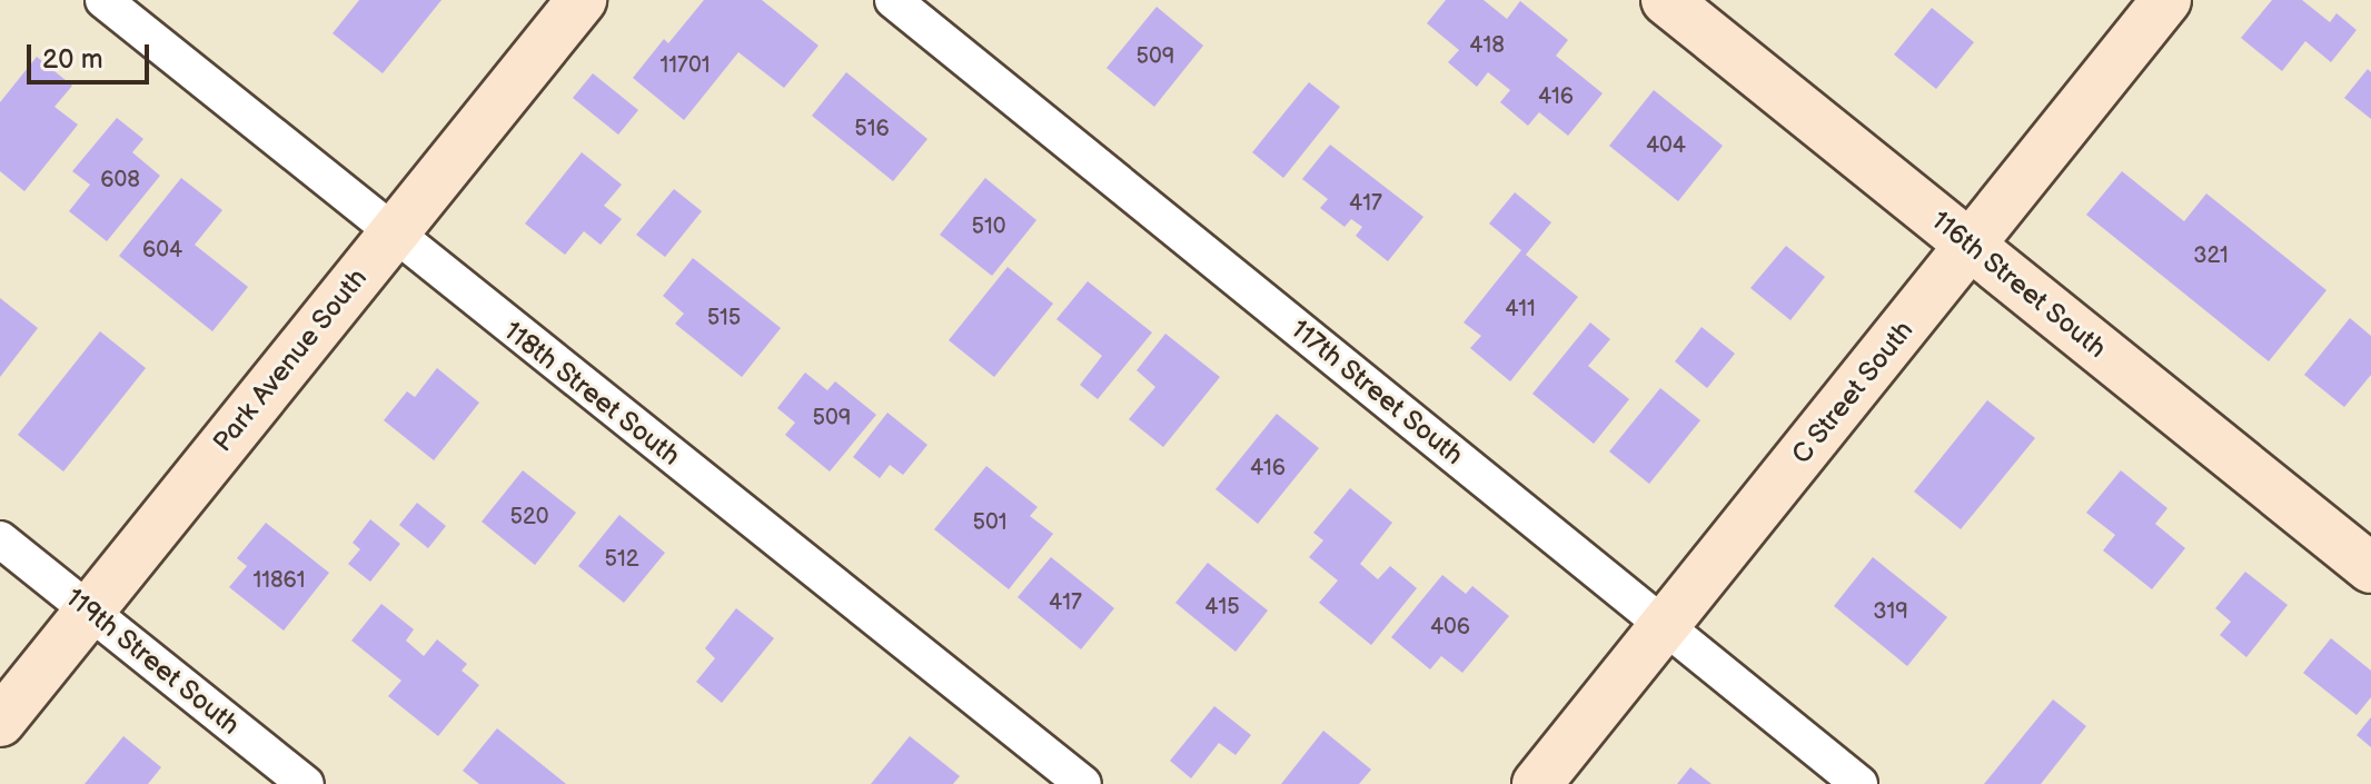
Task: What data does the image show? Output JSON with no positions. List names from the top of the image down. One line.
{"streets":{"street":["116th Street South","Park Avenue South","117th Street South","C Street South","118th Street South","119th Street South"]},"crossings":[["116th Street South","C Street South"],["Park Avenue South","118th Street South"],["Park Avenue South","119th Street South"],["117th Street South","C Street South"]],"house_numbers":["418","509","11701","416","516","404","608","417","510","604","321","411","515","509","416","520","501","512","11861","417","415","319","406"],"scale_bar":"20 m"}
